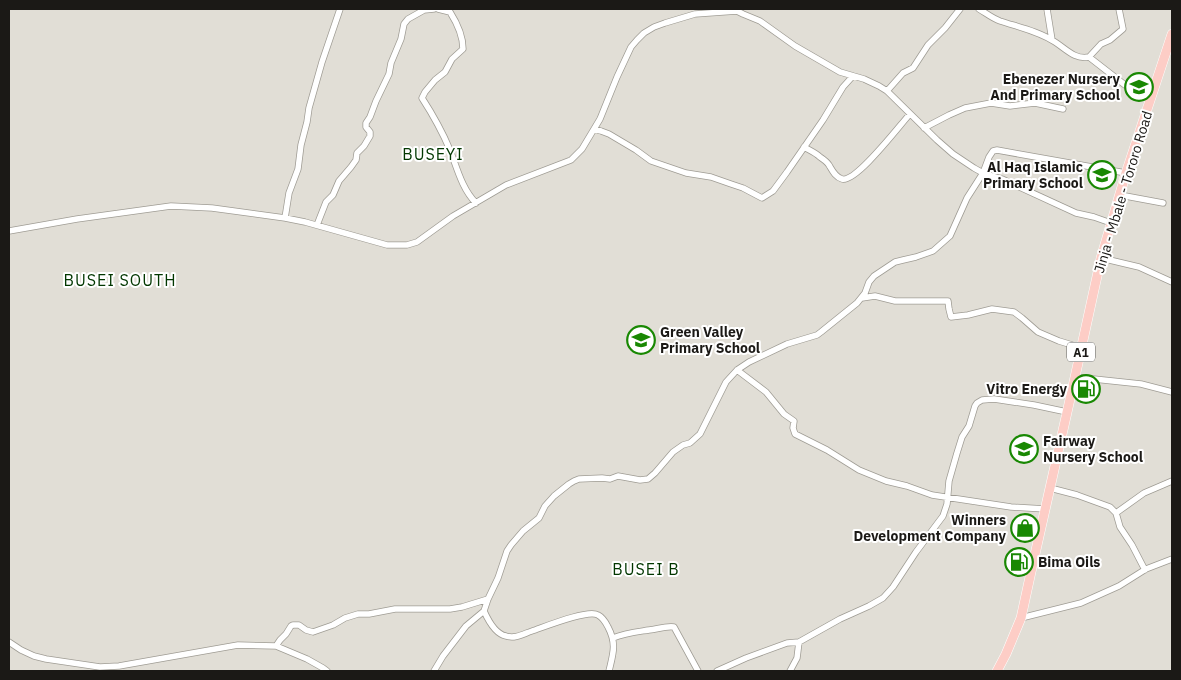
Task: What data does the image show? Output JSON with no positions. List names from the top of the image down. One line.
{"streets":{"main road":["Jinja - Mbale - Tororo Road","A1"]},"districts":["BUSEYI","BUSEI SOUTH","BUSEI B"],"places":{"school or university":["Ebenezer Nursery And Primary School","Al Haq Islamic Primary School","Green Valley Primary School","Fairway Nursery School"],"fuel station":["Vitro Energy","Bima Oils"],"shop":["Winners Development Company"]}}
